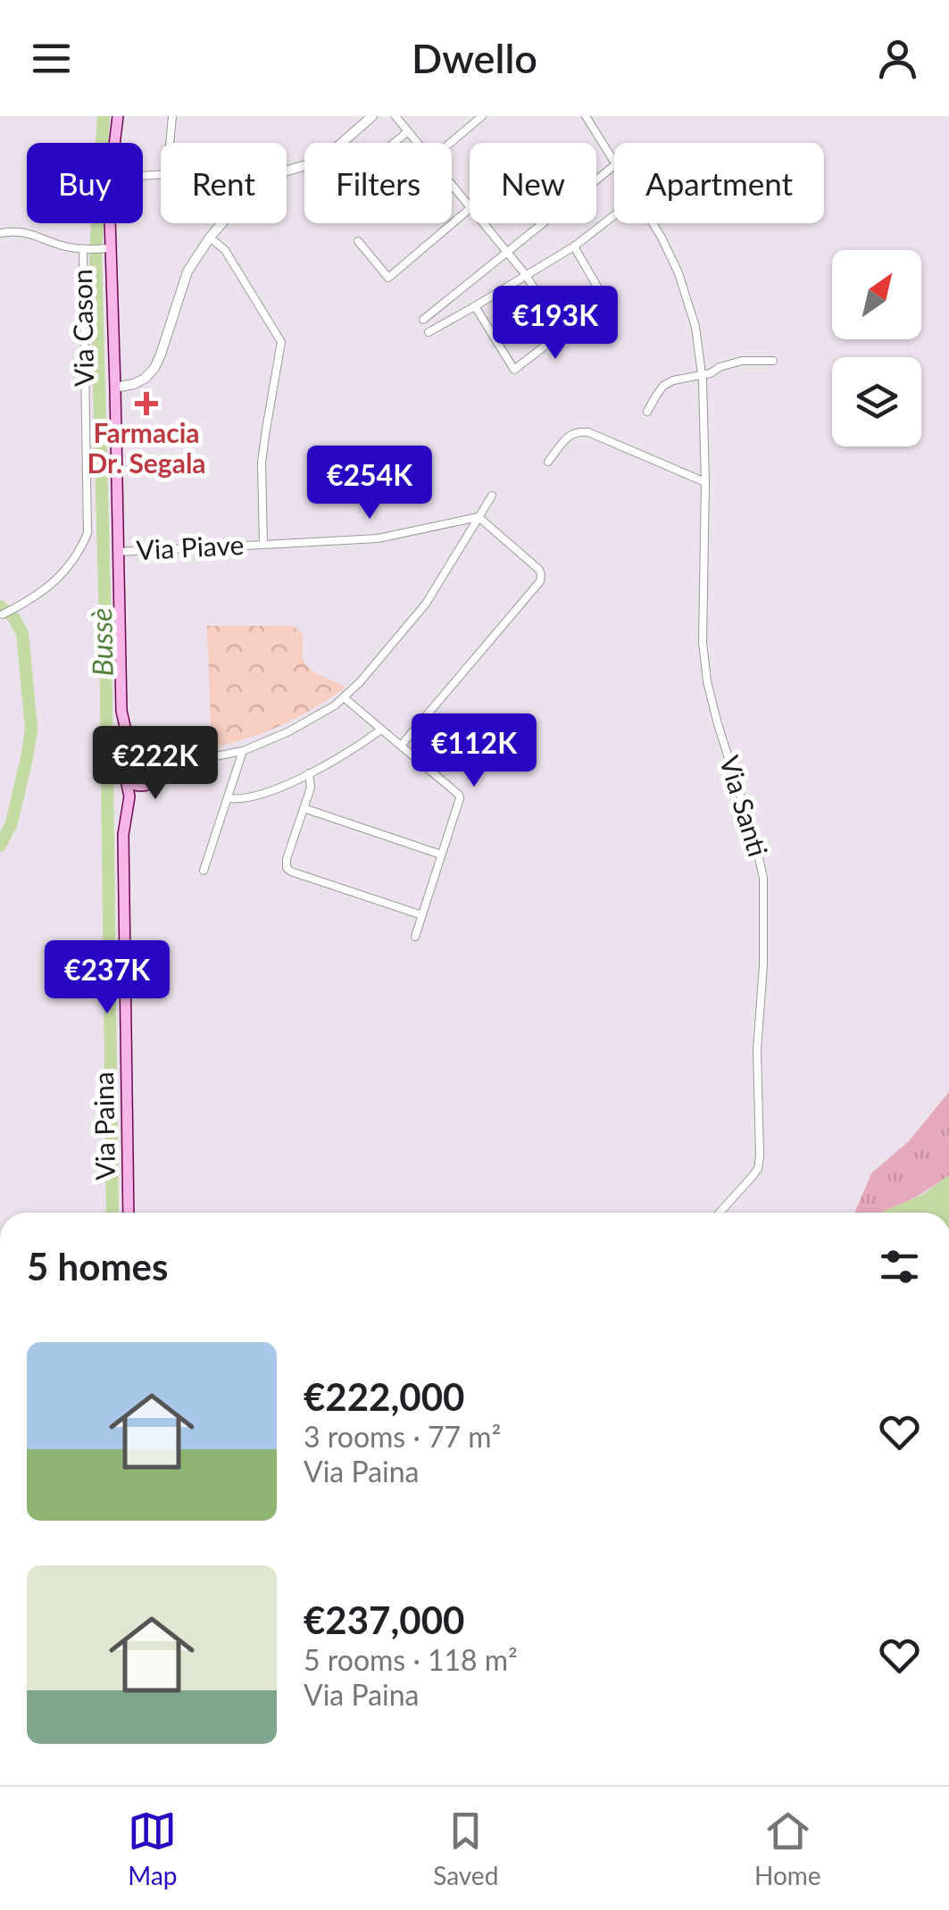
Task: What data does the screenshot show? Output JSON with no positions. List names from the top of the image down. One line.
{"streets":{"main road":["Via Paina"],"street":["Via Cason","Via Piave","Via Santi"]},"water":["Bussè"],"places":{"health":["Farmacia Dr. Segala"]},"north":"top right","page":{"header":"Dwello","chip":["Buy","Rent","Filters","New","Apartment"],"price":["€193K","€254K","€112K","€222K","€237K"],"heading":"5 homes","list":[{"name":"€222,000","note":"3 rooms · 77 m² · Via Paina"},{"name":"€237,000","note":"5 rooms · 118 m² · Via Paina"}],"tabs":["Map","Saved","Home"]}}
